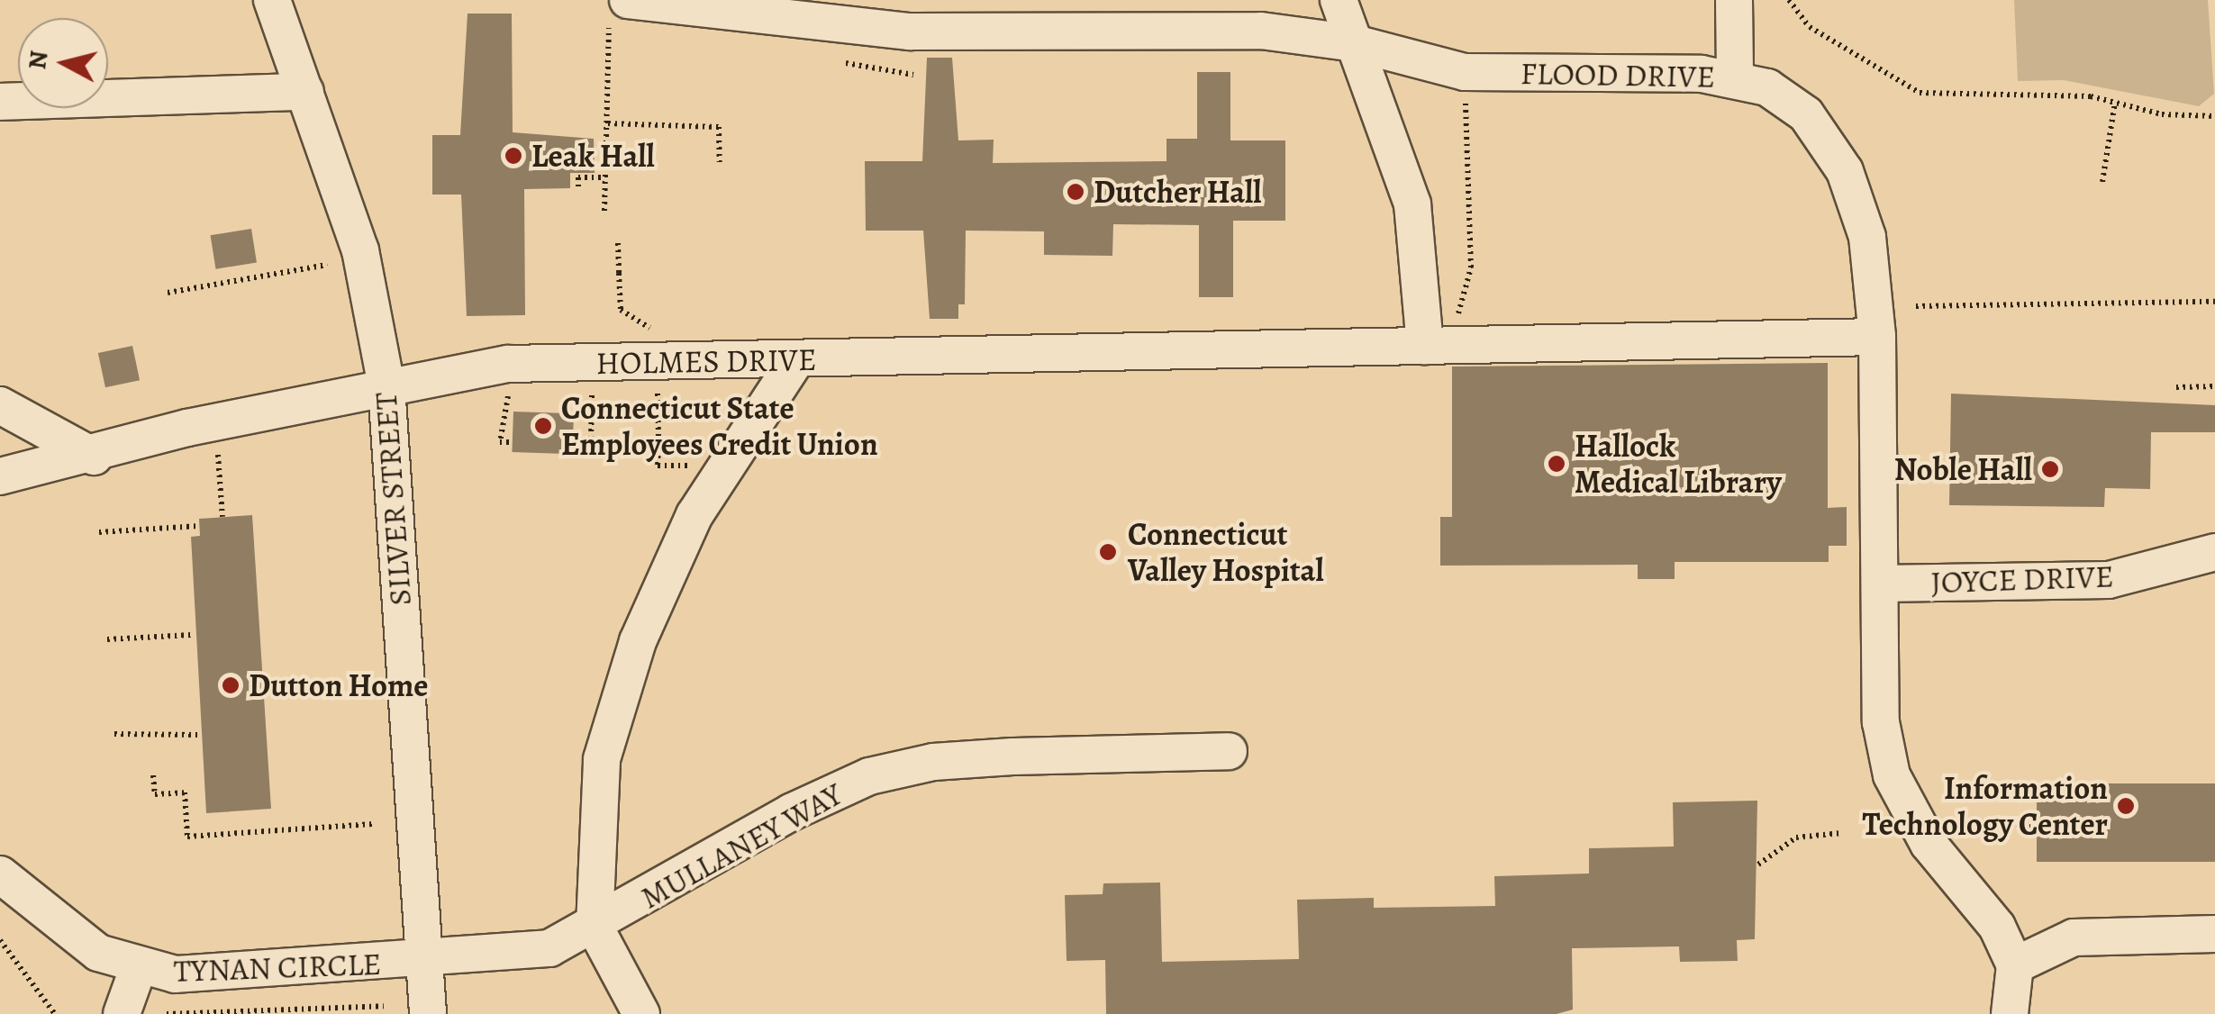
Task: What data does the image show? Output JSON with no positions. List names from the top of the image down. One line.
{"streets":{"street":["FLOOD DRIVE","HOLMES DRIVE","SILVER STREET","JOYCE DRIVE","MULLANEY WAY","TYNAN CIRCLE"]},"crossings":[["FLOOD DRIVE","HOLMES DRIVE"],["FLOOD DRIVE","JOYCE DRIVE"],["HOLMES DRIVE","SILVER STREET"],["SILVER STREET","MULLANEY WAY"],["SILVER STREET","TYNAN CIRCLE"],["MULLANEY WAY","TYNAN CIRCLE"]],"places":["Leak Hall","Dutcher Hall","Connecticut State Employees Credit Union","Hallock Medical Library","Noble Hall","Connecticut Valley Hospital","Dutton Home","Information Technology Center"],"north":"left"}
